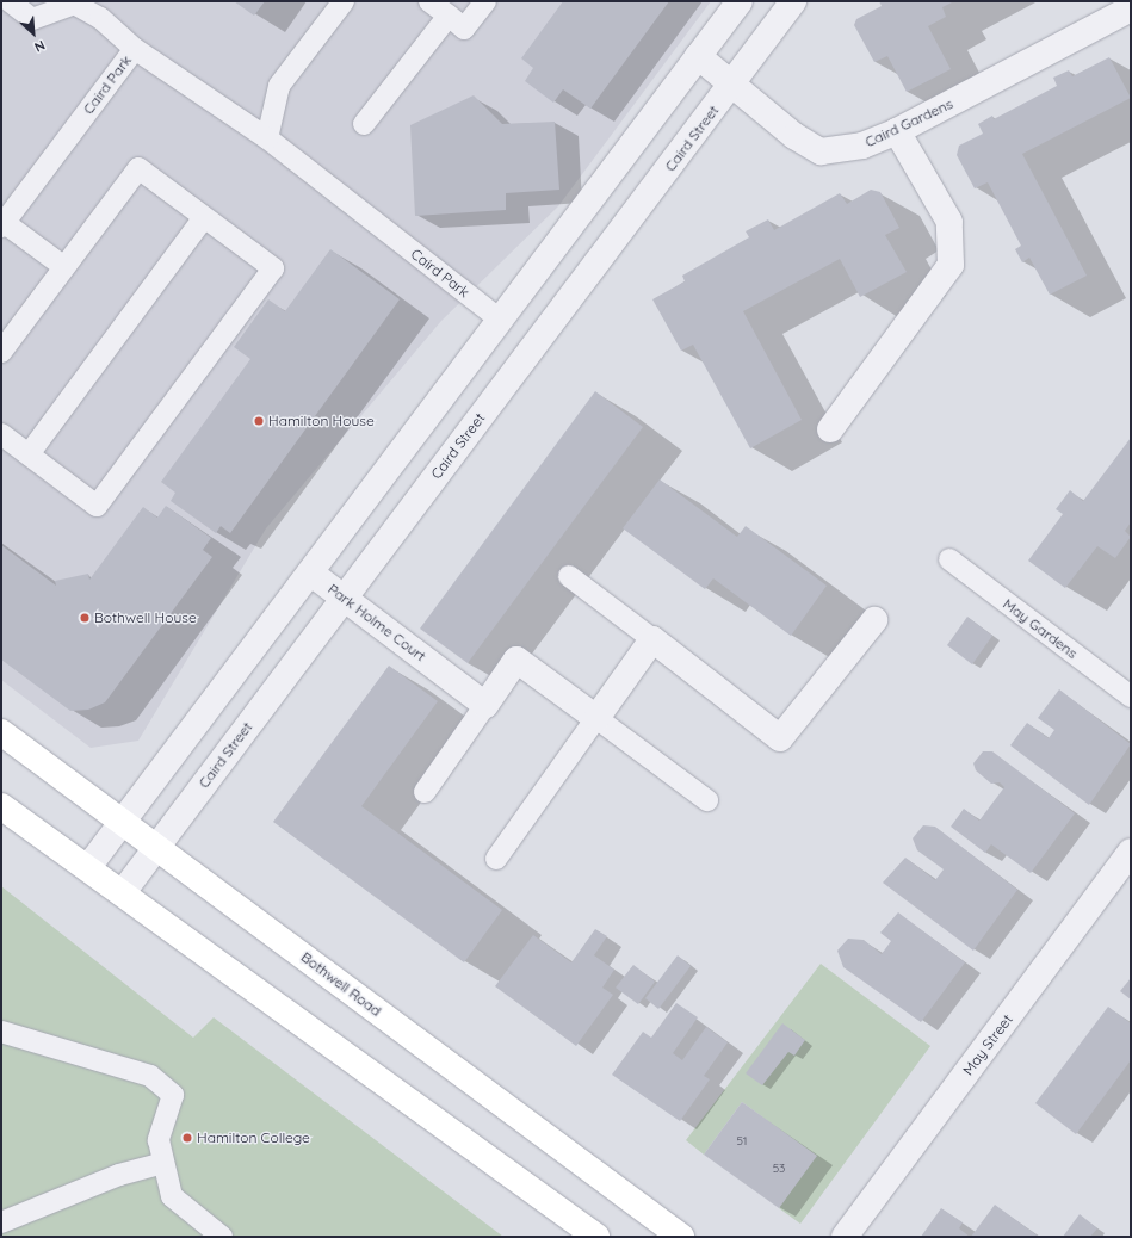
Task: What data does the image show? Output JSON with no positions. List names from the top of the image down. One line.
{"streets":{"main road":["Bothwell Road"],"street":["Caird Gardens","Caird Street","Park Holme Court","May Street"],"lane":["Caird Park","May Gardens"]},"crossings":[["Caird Gardens","Caird Street"],["Caird Street","Park Holme Court"],["Caird Street","Bothwell Road"]],"places":["Hamilton House","Bothwell House","Hamilton College"],"house_numbers":["51","53"],"north":"bottom right"}
